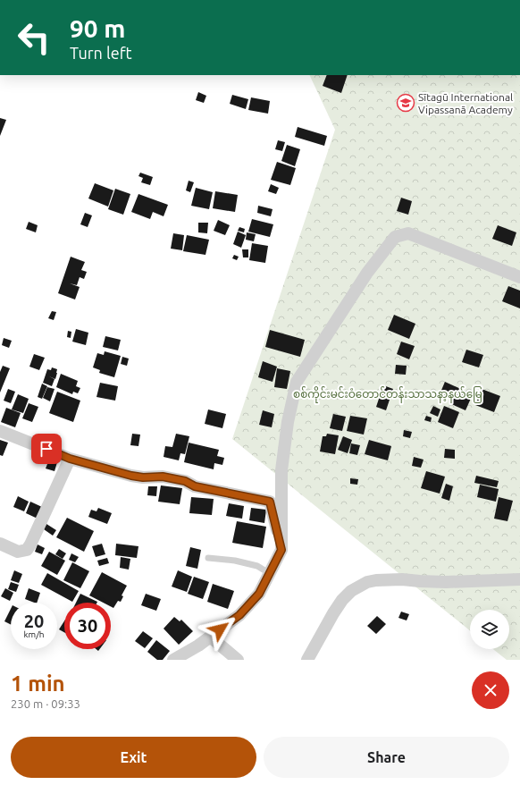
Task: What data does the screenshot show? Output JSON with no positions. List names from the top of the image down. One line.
{"parks":["စစ်ကိုင်းမင်းဝံတောင်တန်းသာသနာ့နယ်မြေ"],"places":{"school or university":["Sītagū International Vipassanā Academy"]},"page":{"turn":["90 m","Turn left"],"speed":"20 km/h","limit":"30","heading":["1 min","230 m · 09:33"],"buttons":["Exit","Share"]}}
